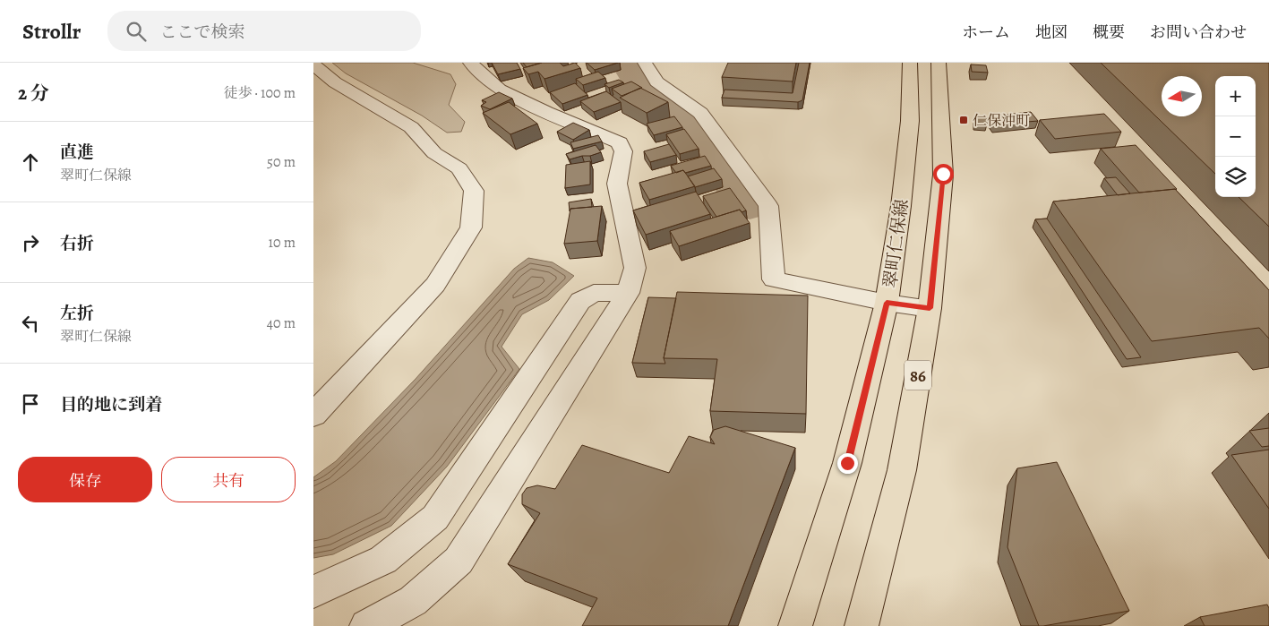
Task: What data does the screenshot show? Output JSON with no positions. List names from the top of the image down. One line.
{"streets":{"main road":["翠町仁保線","86"]},"places":{"transit":["仁保沖町"]},"north":"left","page":{"header":"Strollr","search":"ここで検索","nav":["ホーム","地図","概要","お問い合わせ"],"heading":["2 分","徒歩 · 100 m"],"map_buttons":["+","−"],"list":[["直進","翠町仁保線","50 m"],["右折","10 m"],["左折","翠町仁保線","40 m"],"目的地に到着"],"buttons":["保存","共有"]}}
